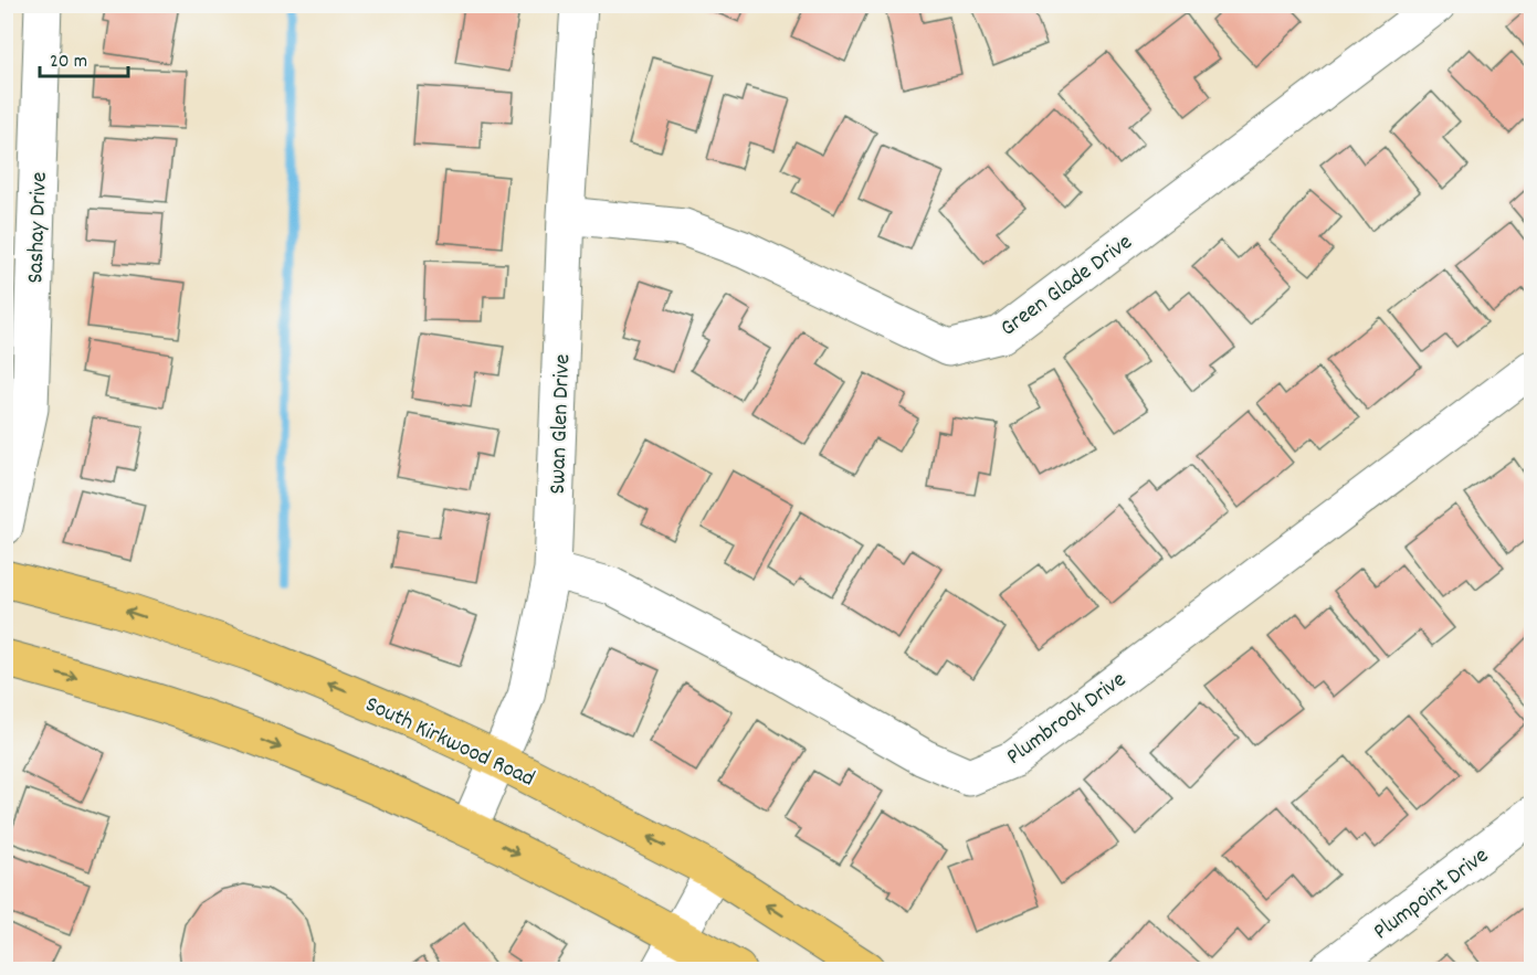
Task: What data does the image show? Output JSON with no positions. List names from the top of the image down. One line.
{"streets":{"main road":["South Kirkwood Road"],"street":["Sashay Drive","Green Glade Drive","Swan Glen Drive","Plumbrook Drive","Plumpoint Drive"]},"crossings":[["Green Glade Drive","Swan Glen Drive"],["Swan Glen Drive","Plumbrook Drive"],["Swan Glen Drive","South Kirkwood Road"]],"scale_bar":"20 m"}
